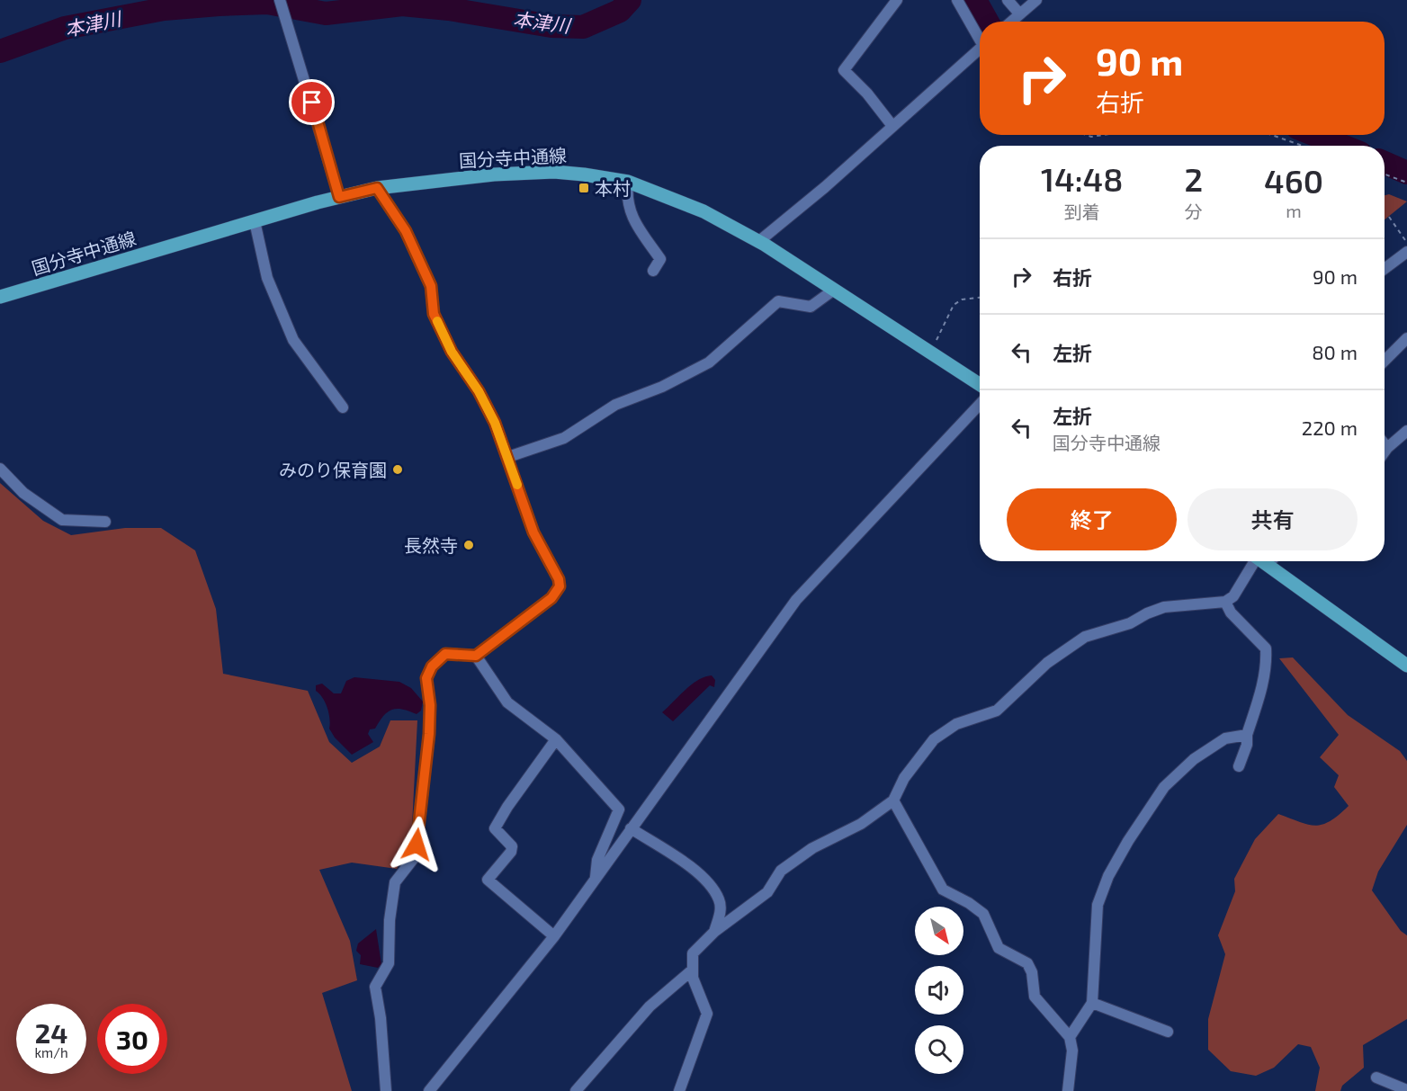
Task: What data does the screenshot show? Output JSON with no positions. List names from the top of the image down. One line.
{"streets":{"main road":["国分寺中通線"]},"water":["本津川"],"places":{"transit":["本村"],"other":["みのり保育園","長然寺"]},"north":"bottom right","page":{"turn":["90 m","右折"],"eta":["14:48","到着","2","分","460","m"],"list":[{"name":"右折","value":"90 m"},{"name":"左折","value":"80 m"},{"name":"左折","note":"国分寺中通線","value":"220 m"}],"buttons":["終了","共有"],"speed":"24 km/h","limit":"30"}}
